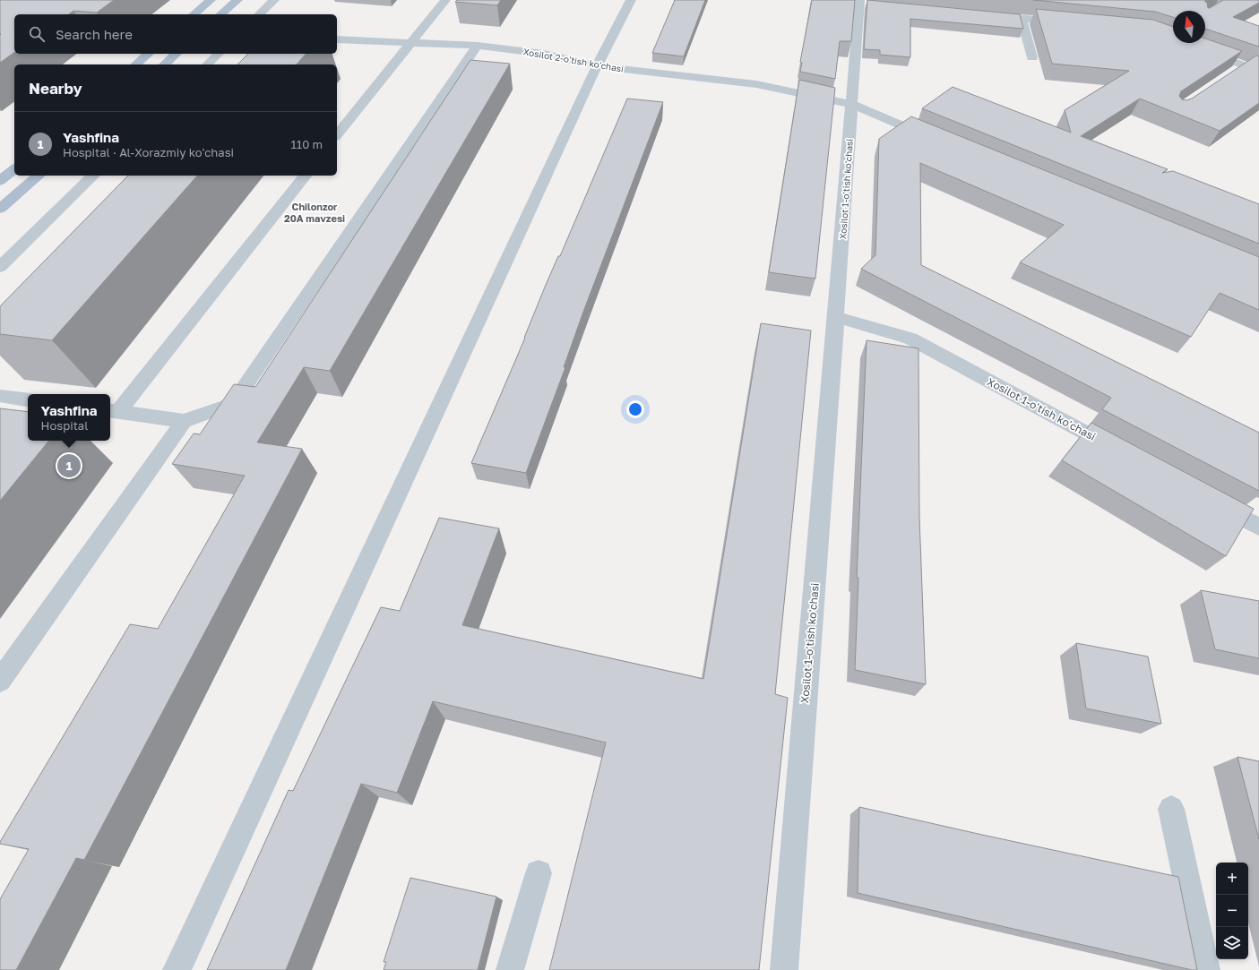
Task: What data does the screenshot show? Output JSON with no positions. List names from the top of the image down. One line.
{"streets":{"street":["Xosilot 2-o'tish ko'chasi","Xosilot 1-o'tish ko'chasi"]},"crossings":[["Xosilot 2-o'tish ko'chasi","Xosilot 1-o'tish ko'chasi"]],"districts":["Chilonzor 20A mavzesi"],"north":"top","page":{"search":"Search here","heading":"Nearby","list":[{"mark":"1","name":"Yashfina","note":"Hospital · Al-Xorazmiy ko'chasi","value":"110 m"}],"popup":["Yashfina","Hospital"],"pins":"1","map_buttons":["+","−"]}}
